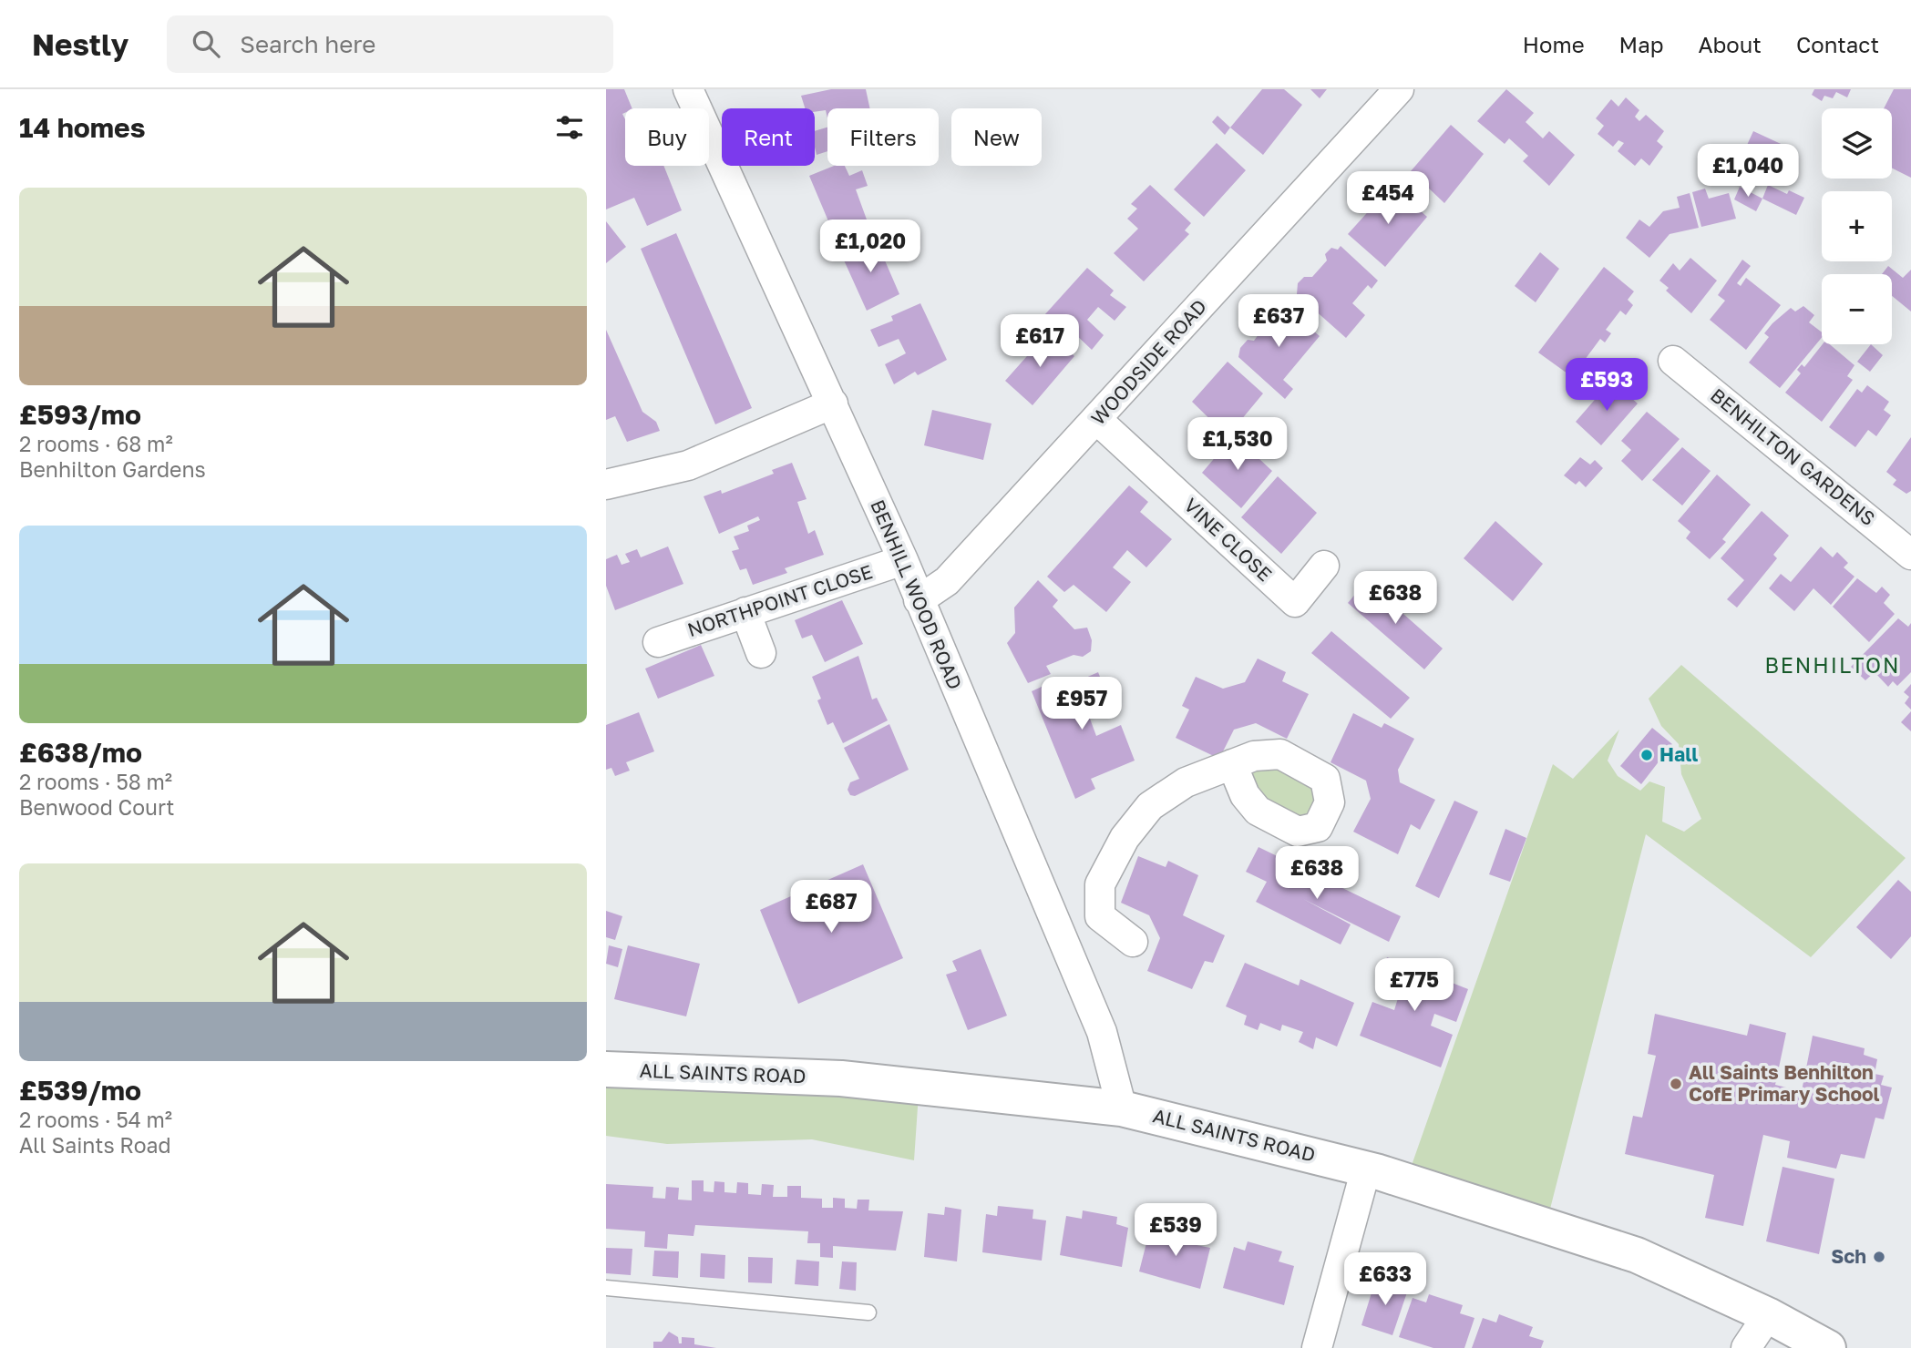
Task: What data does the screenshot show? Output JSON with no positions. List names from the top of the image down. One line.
{"streets":{"street":["WOODSIDE ROAD","BENHILTON GARDENS","VINE CLOSE","BENHILL WOOD ROAD","NORTHPOINT CLOSE","ALL SAINTS ROAD"]},"crossings":[["WOODSIDE ROAD","VINE CLOSE"],["WOODSIDE ROAD","BENHILL WOOD ROAD"],["BENHILL WOOD ROAD","NORTHPOINT CLOSE"],["BENHILL WOOD ROAD","ALL SAINTS ROAD"]],"districts":["BENHILTON"],"places":["Hall","All Saints Benhilton CofE Primary School","Sch"],"page":{"header":"Nestly","search":"Search here","nav":["Home","Map","About","Contact"],"heading":"14 homes","map_buttons":["+","−"],"chip":["Buy","Rent","Filters","New"],"price":["£1,040","£454","£1,020","£637","£617","£593","£1,530","£638","£957","£638","£687","£775","£539","£633"],"list":[{"name":"£593/mo","note":"2 rooms · 68 m² · Benhilton Gardens"},{"name":"£638/mo","note":"2 rooms · 58 m² · Benwood Court"},{"name":"£539/mo","note":"2 rooms · 54 m² · All Saints Road"}]}}
